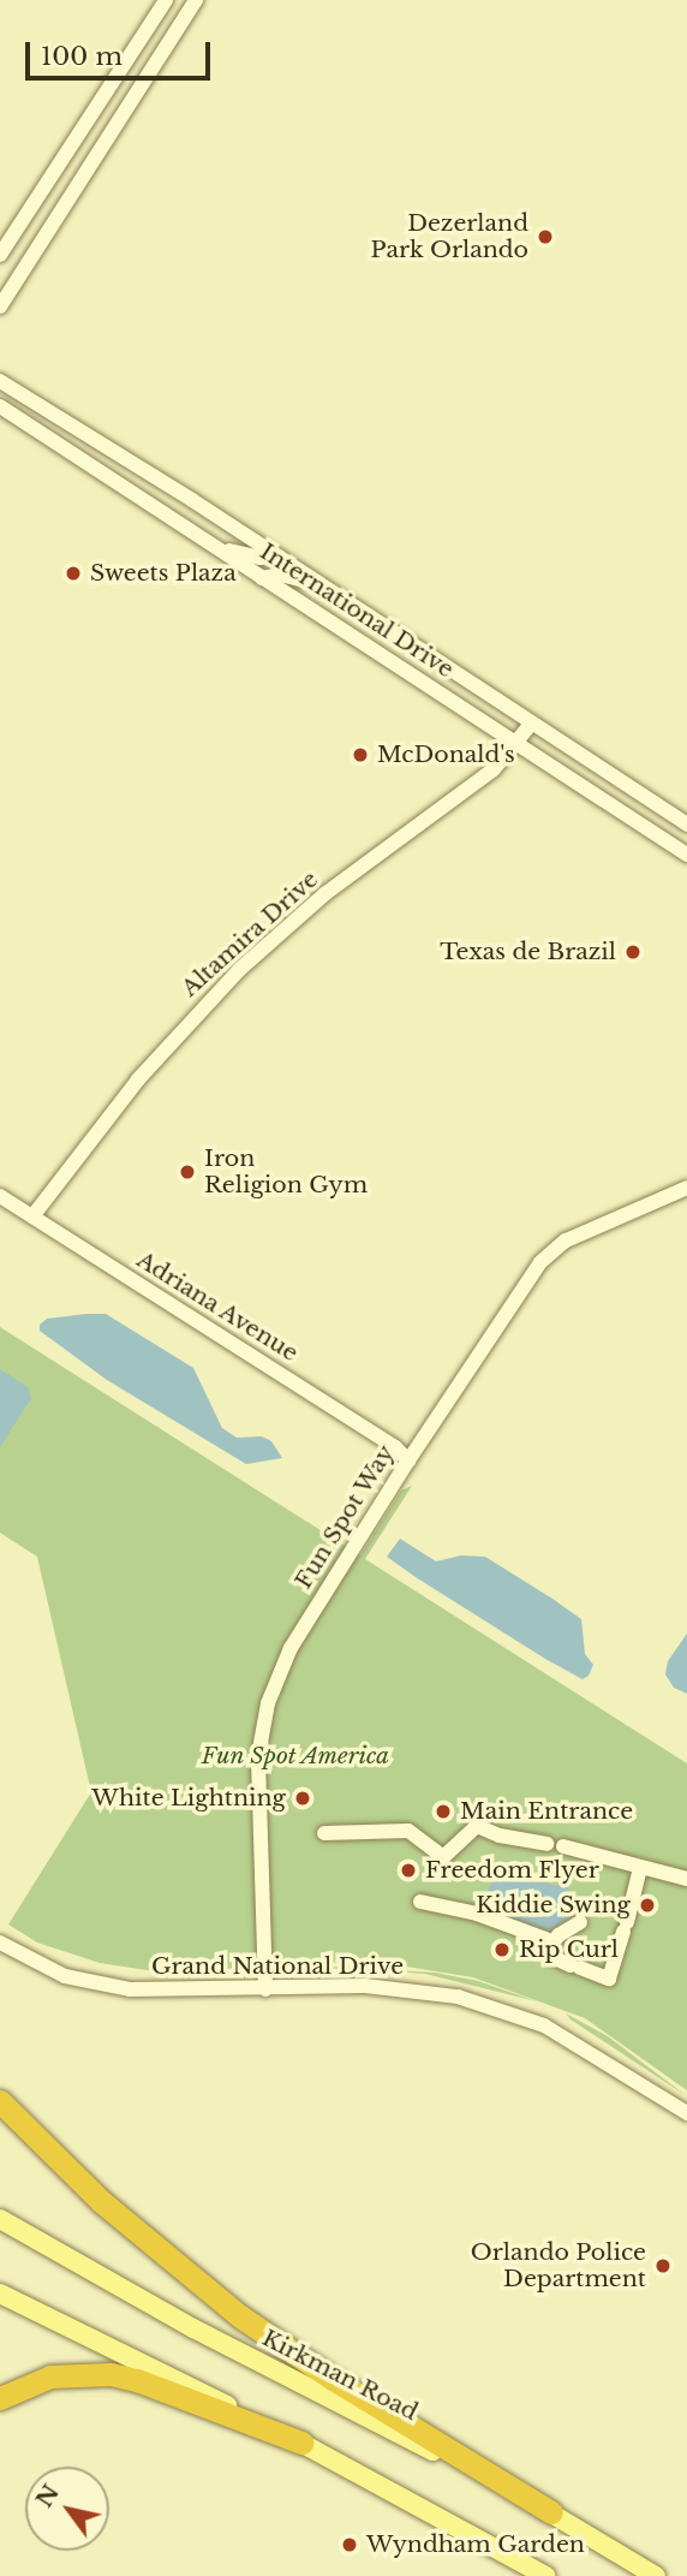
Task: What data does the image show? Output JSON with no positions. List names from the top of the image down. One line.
{"streets":{"main road":["Kirkman Road"],"street":["International Drive","Altamira Drive","Adriana Avenue","Fun Spot Way","Grand National Drive"]},"crossings":[["International Drive","Altamira Drive"],["Altamira Drive","Adriana Avenue"],["Adriana Avenue","Fun Spot Way"],["Fun Spot Way","Grand National Drive"]],"parks":["Fun Spot America"],"places":["Dezerland Park Orlando","Sweets Plaza","McDonald's","Texas de Brazil","Iron Religion Gym","White Lightning","Main Entrance","Freedom Flyer","Kiddie Swing","Rip Curl","Orlando Police Department","Wyndham Garden"],"scale_bar":"100 m","north":"top left"}
